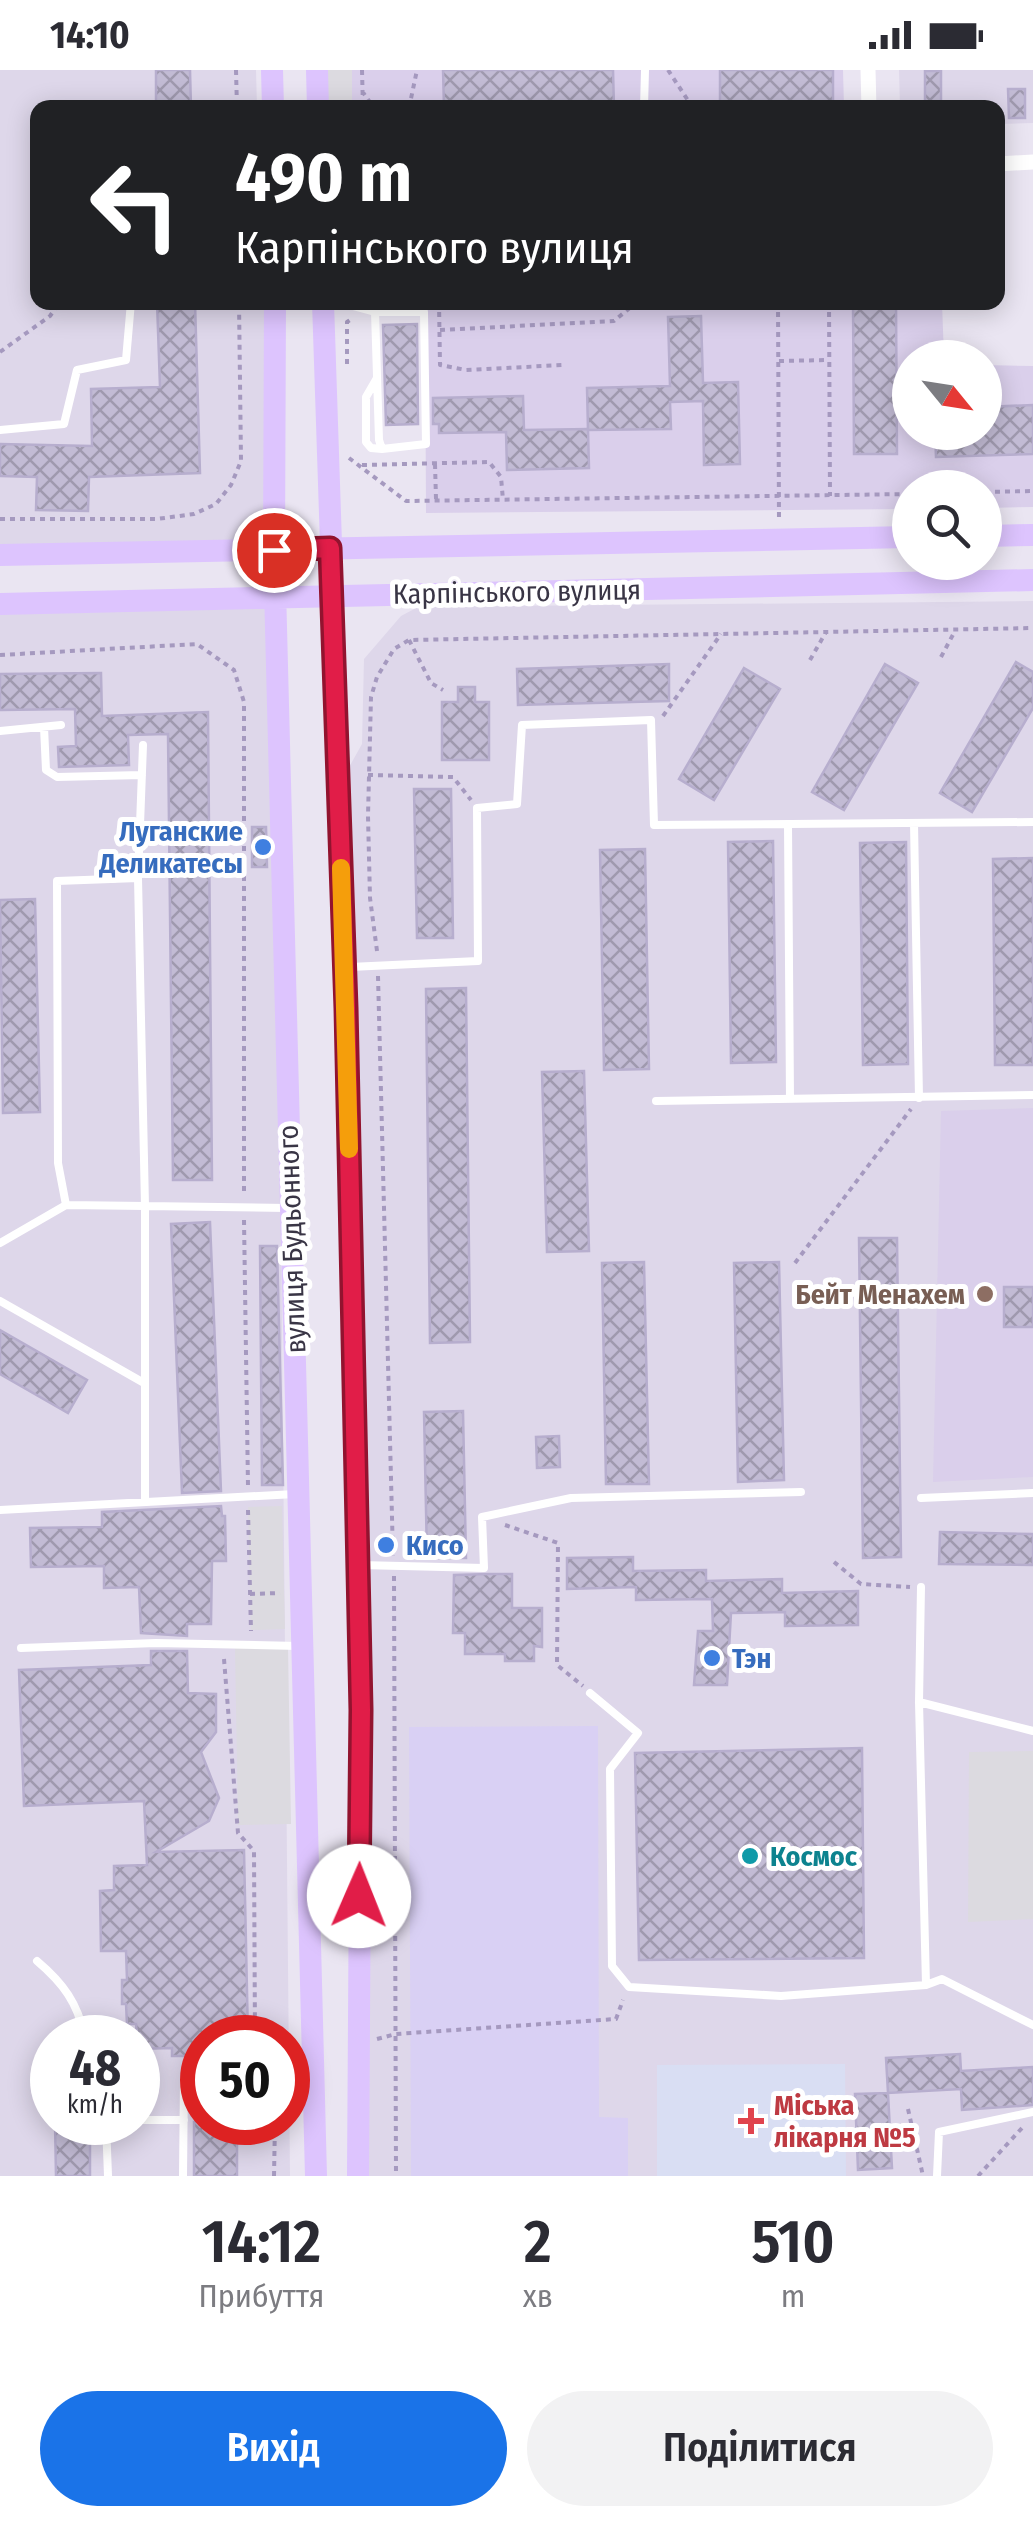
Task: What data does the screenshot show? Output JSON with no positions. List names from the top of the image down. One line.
{"streets":{"main road":["Карпінського вулиця","вулиця Будьонного"]},"crossings":[["Карпінського вулиця","вулиця Будьонного"]],"places":{"other":["Луганские Деликатесы","Бейт Менахем","Кисо","Тэн","Космос"],"health":["Міська лікарня №5"]},"north":"bottom right","page":{"status":"14:10","turn":["490 m","Карпінського вулиця"],"speed":"48 km/h","limit":"50","eta":["14:12","Прибуття","2","хв","510","m"],"buttons":["Вихід","Поділитися"]}}
